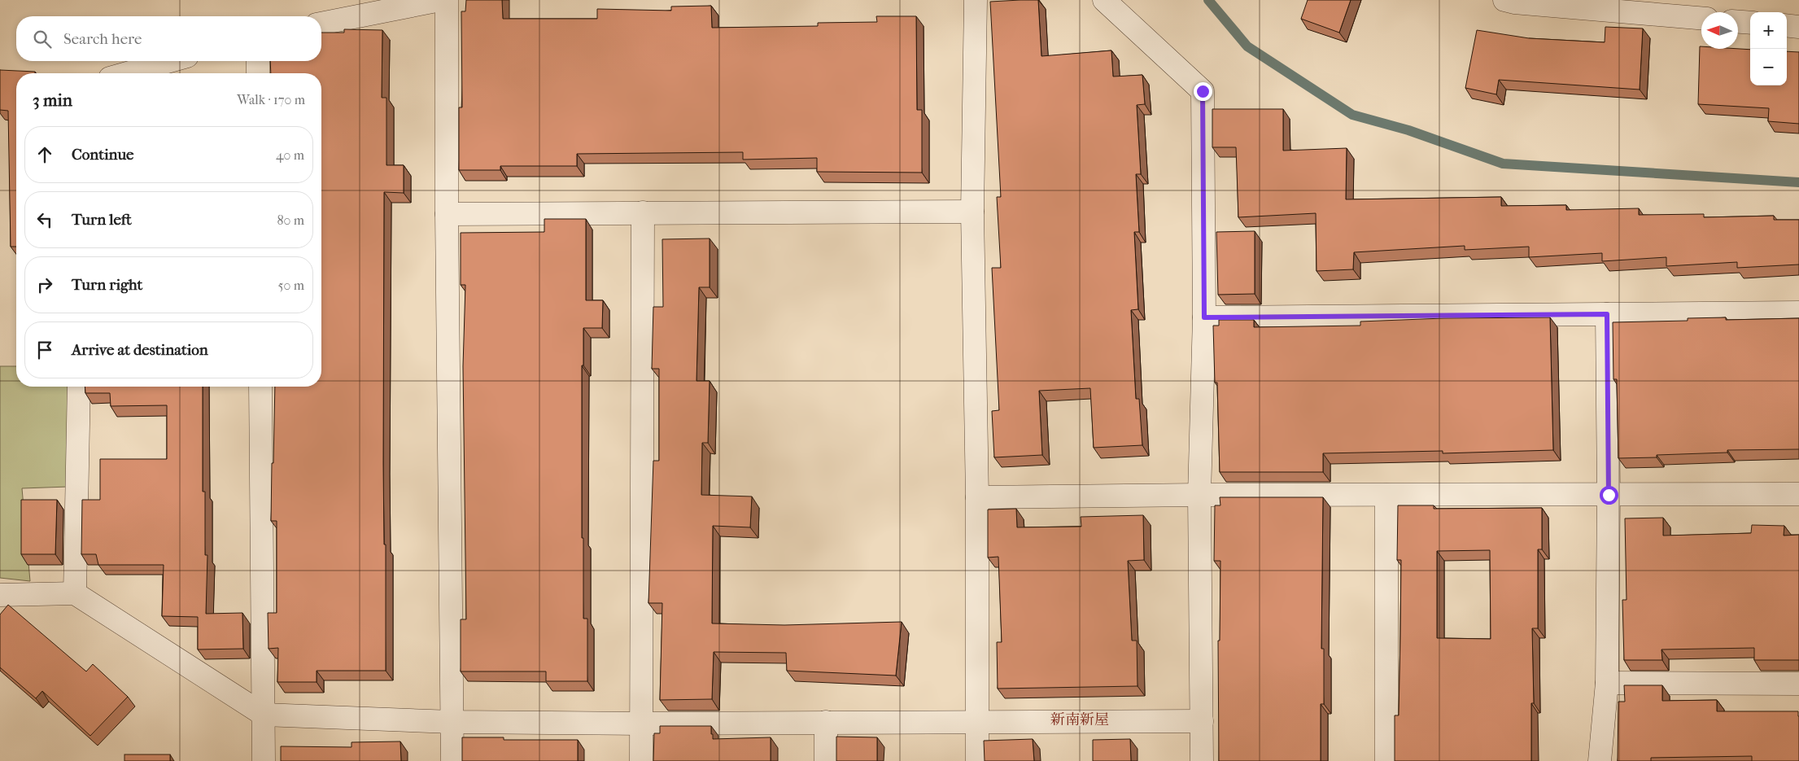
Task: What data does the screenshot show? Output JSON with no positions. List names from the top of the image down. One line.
{"districts":["新南新屋"],"north":"left","page":{"map_buttons":["+","−"],"search":"Search here","heading":["3 min","Walk · 170 m"],"list":[["Continue","40 m"],["Turn left","80 m"],["Turn right","50 m"],"Arrive at destination"]}}
